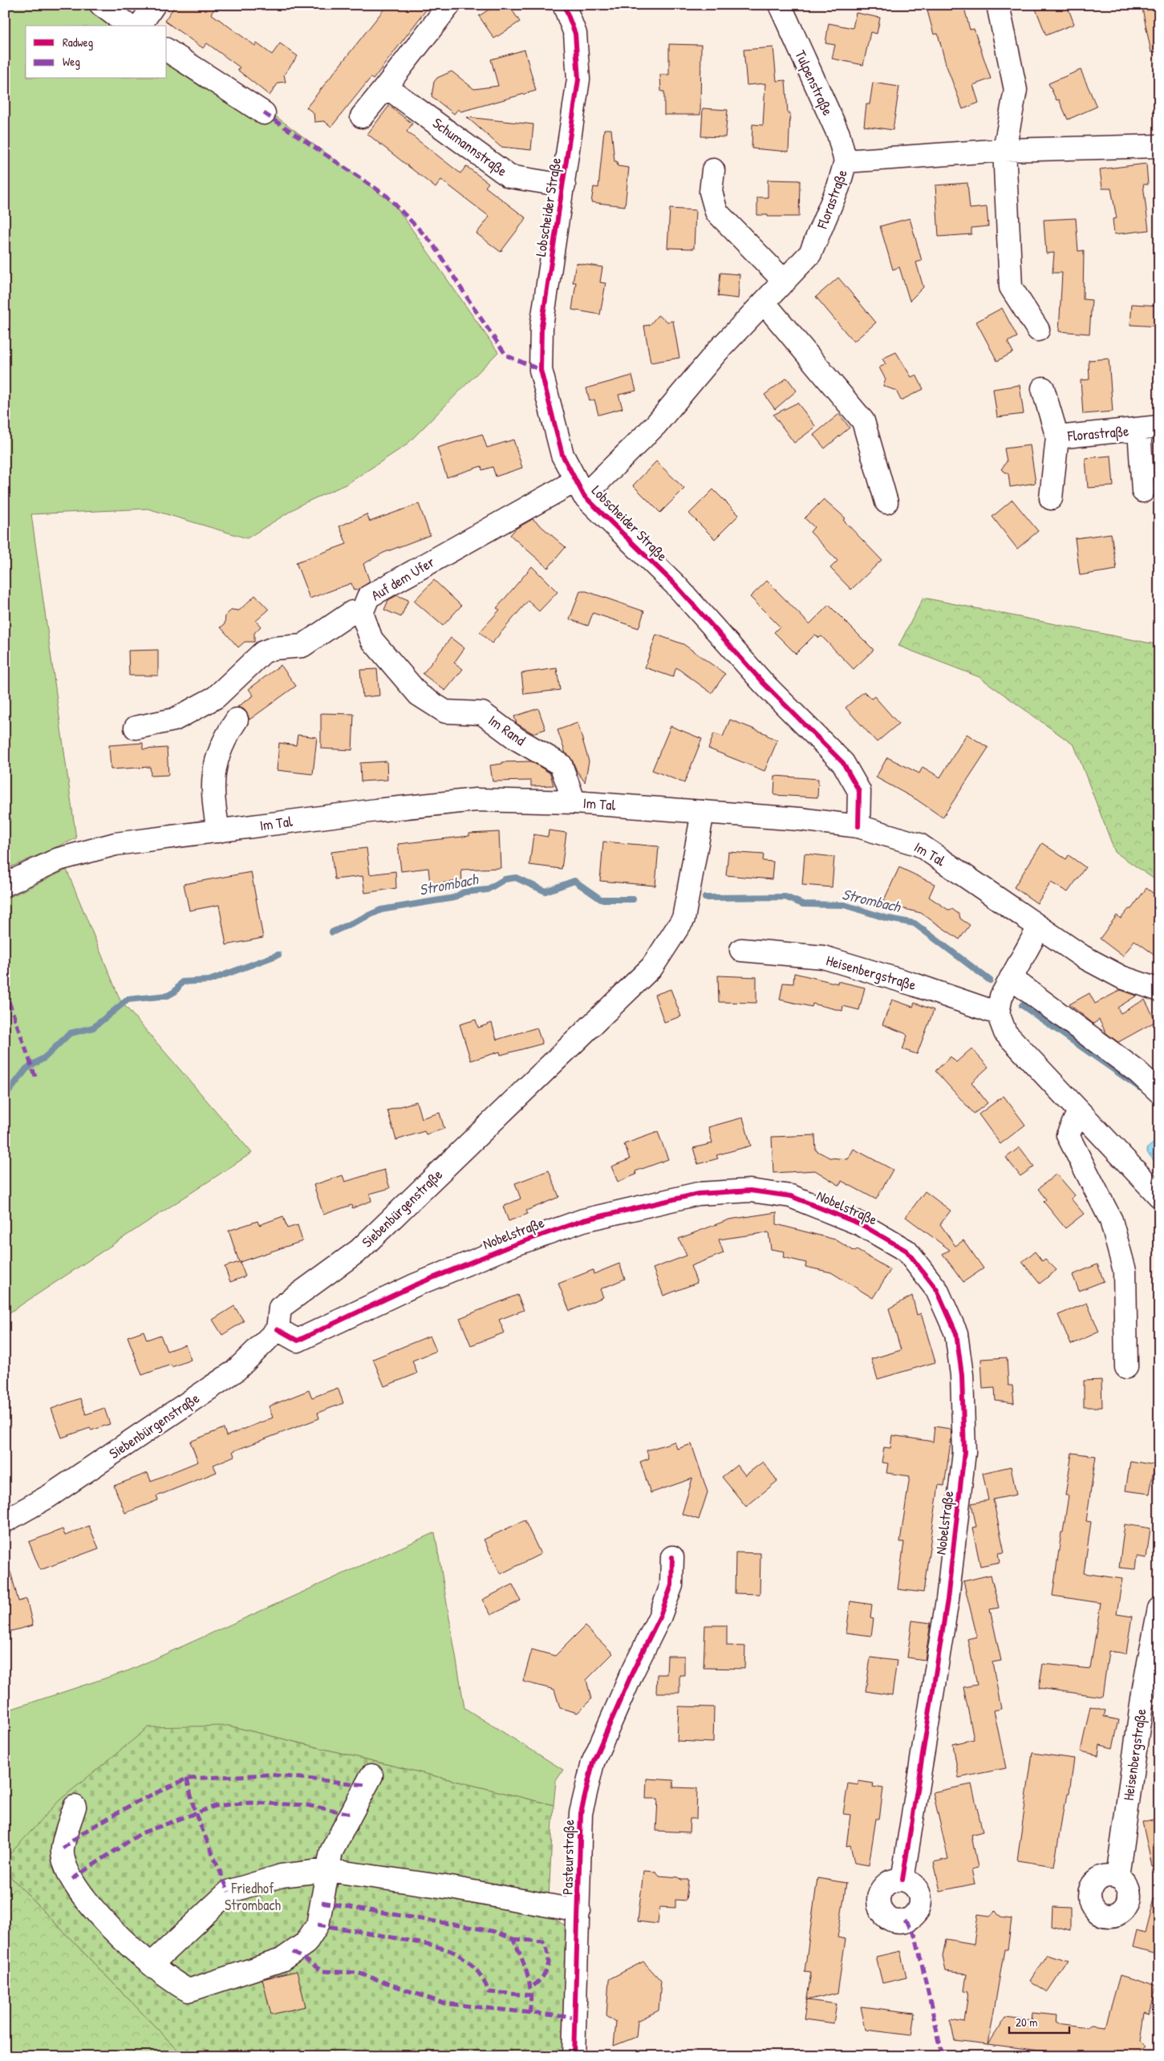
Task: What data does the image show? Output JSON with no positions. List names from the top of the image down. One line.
{"streets":{"street":["Tulpenstraße","Schumannstraße","Florastraße","Lobscheider Straße","Auf dem Ufer","Im Rand","Im Tal","Heisenbergstraße","Nobelstraße","Siebenbürgenstraße","Pasteurstraße"]},"crossings":[["Tulpenstraße","Florastraße"],["Schumannstraße","Lobscheider Straße"],["Florastraße","Lobscheider Straße"],["Florastraße","Auf dem Ufer"],["Lobscheider Straße","Auf dem Ufer"],["Lobscheider Straße","Im Tal"],["Auf dem Ufer","Im Rand"],["Im Rand","Im Tal"],["Im Tal","Siebenbürgenstraße"],["Nobelstraße","Siebenbürgenstraße"]],"water":["Strombach"],"parks":["Friedhof Strombach"],"legend":["Radweg","Weg"],"scale_bar":"20 m"}
